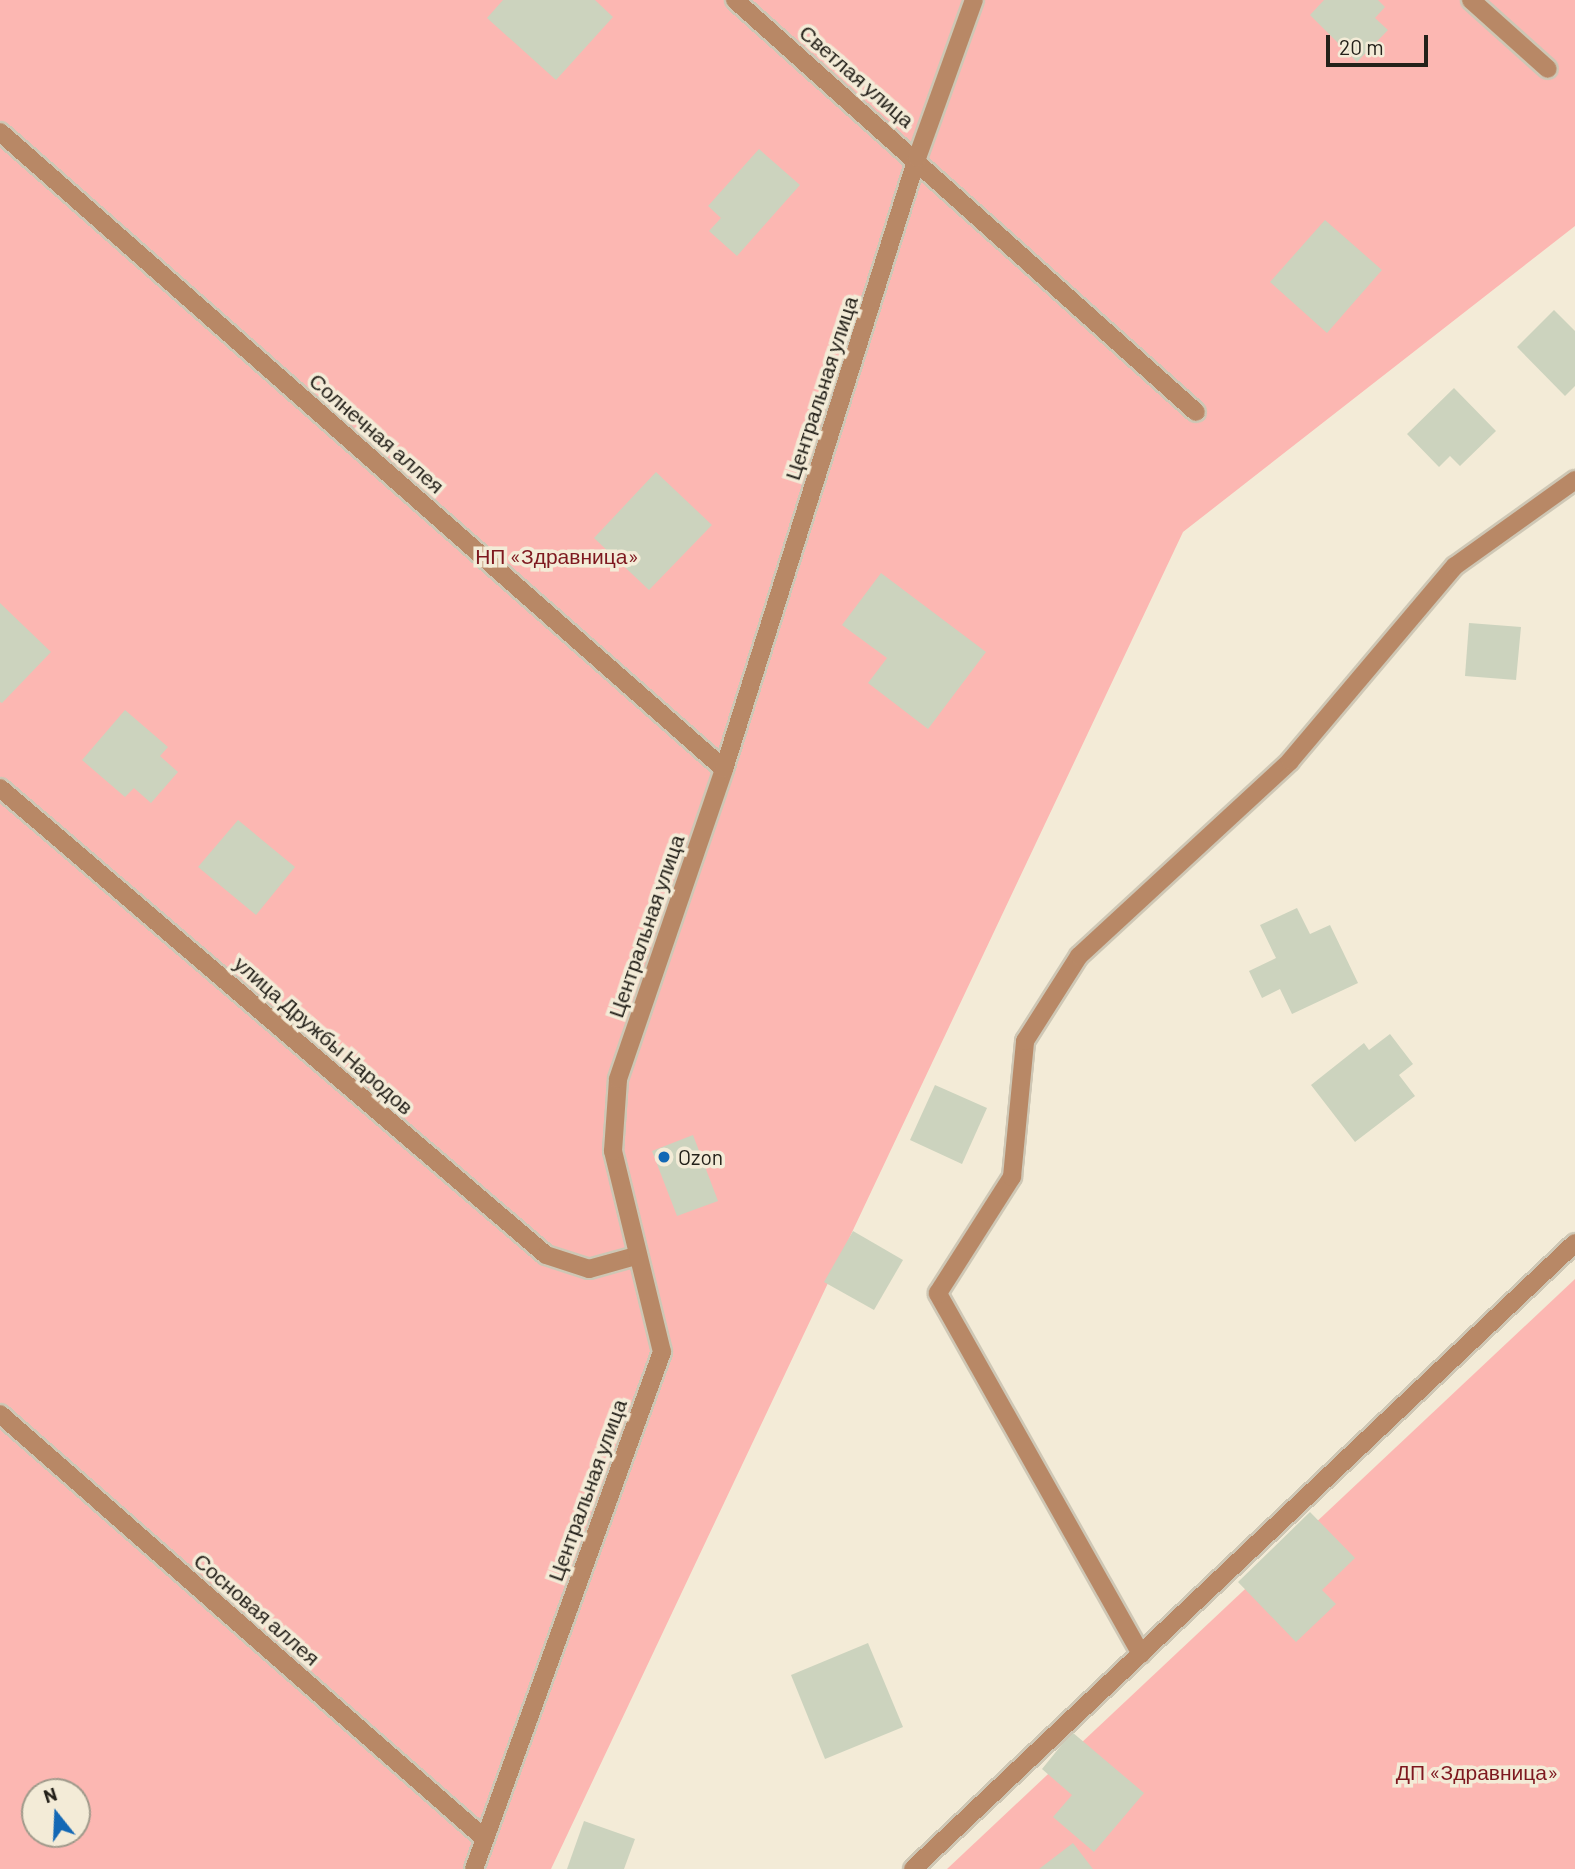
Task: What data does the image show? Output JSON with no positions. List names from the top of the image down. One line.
{"streets":{"street":["Светлая улица","Центральная улица","Солнечная аллея","улица Дружбы Народов","Сосновая аллея"]},"crossings":[["Светлая улица","Центральная улица"],["Центральная улица","Солнечная аллея"],["Центральная улица","улица Дружбы Народов"],["Центральная улица","Сосновая аллея"]],"parks":["НП «Здравница»","ДП «Здравница»"],"places":["Ozon"],"scale_bar":"20 m","north":"top"}
